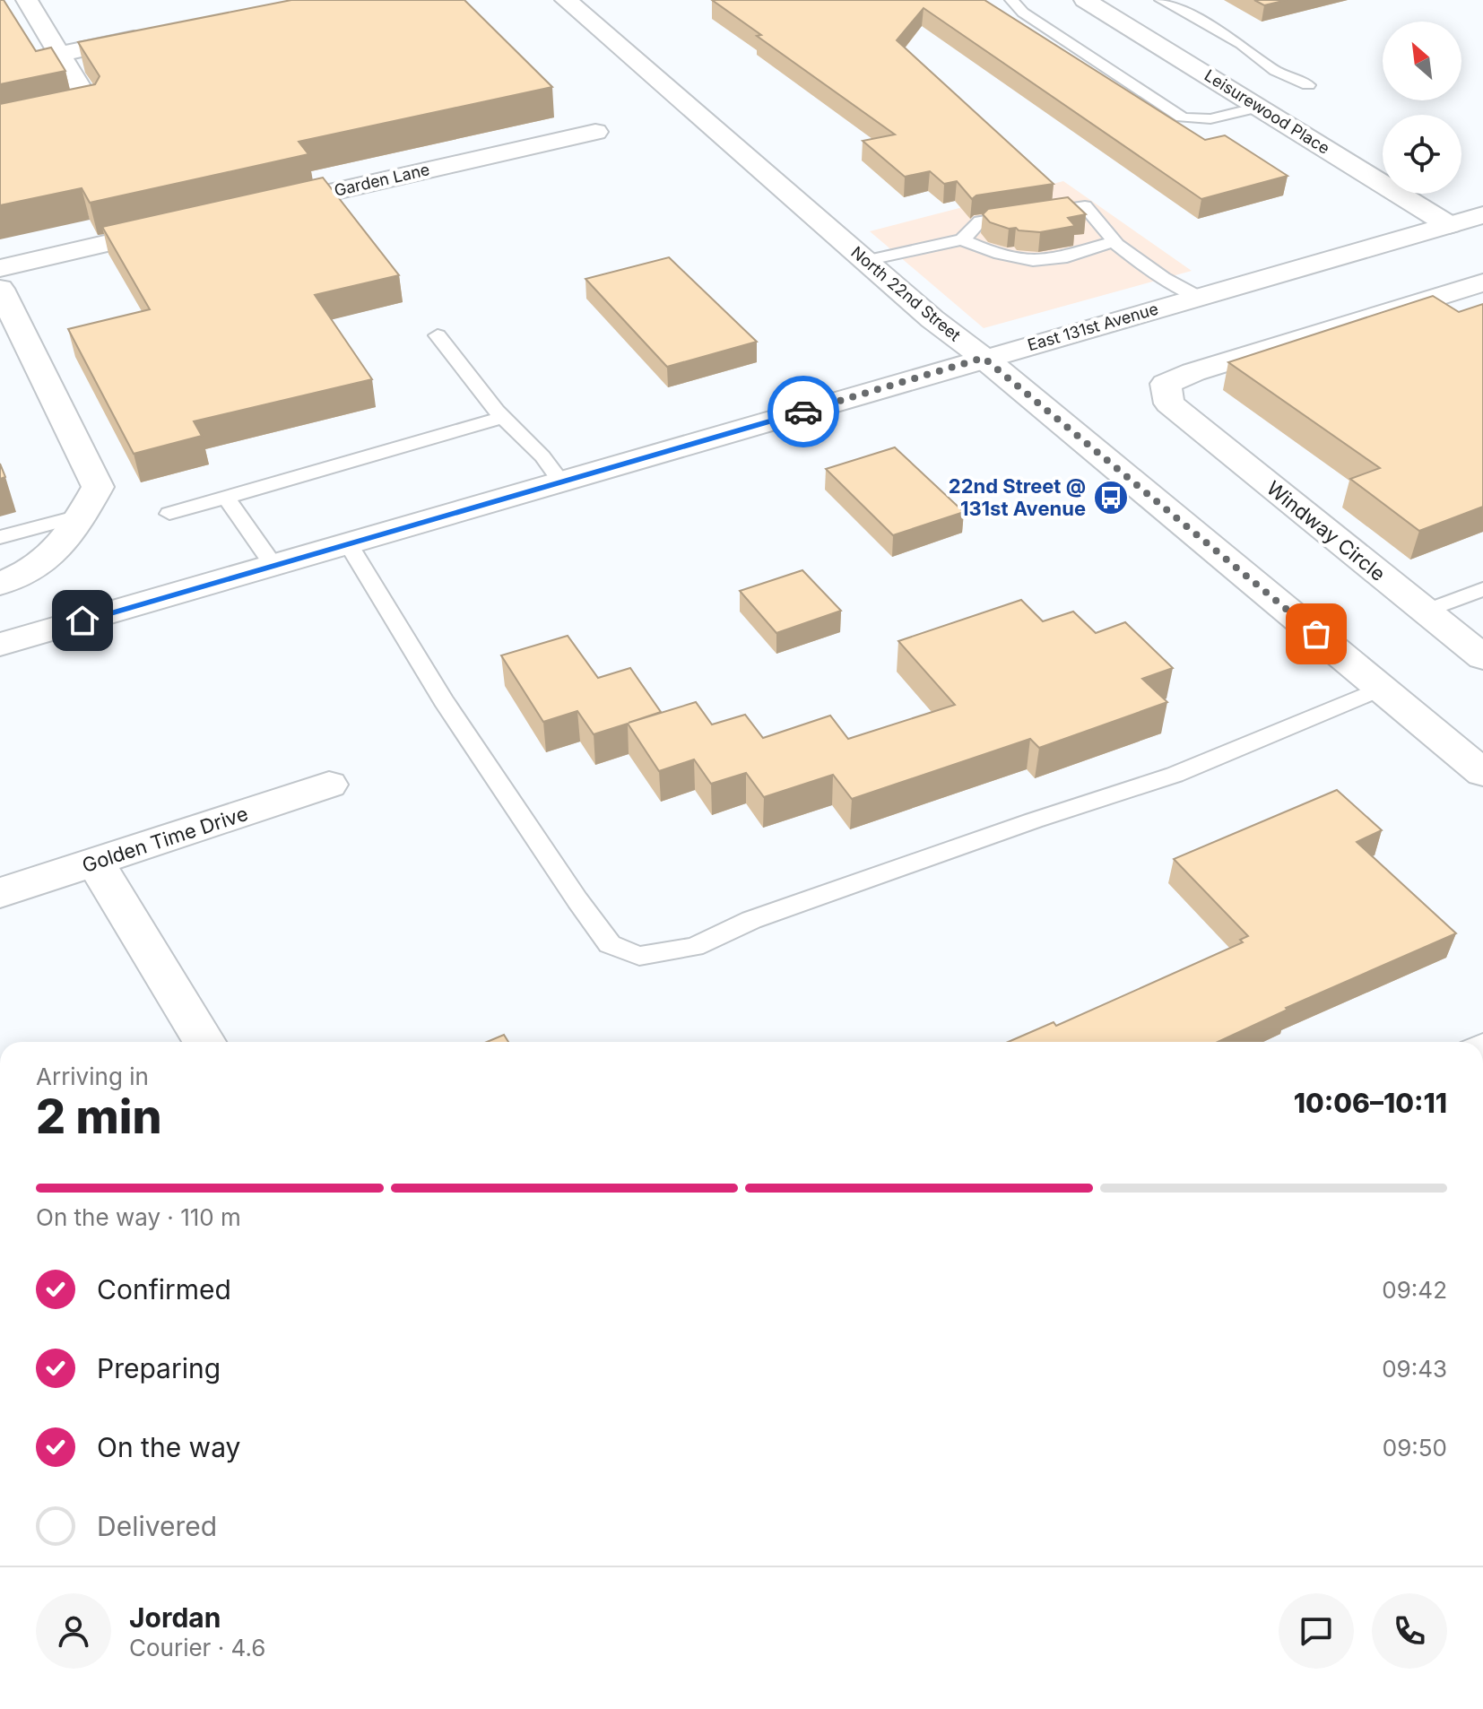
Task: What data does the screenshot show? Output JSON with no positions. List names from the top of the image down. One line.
{"streets":{"street":["Leisurewood Place","Garden Lane","North 22nd Street","East 131st Avenue","Windway Circle","Golden Time Drive"]},"crossings":[["Leisurewood Place","East 131st Avenue"],["North 22nd Street","East 131st Avenue"]],"places":{"bus stop":["22nd Street @ 131st Avenue"]},"north":"top left","page":{"heading":["2 min","Arriving in","10:06–10:11"],"panel":["Jordan","Courier · 4.6"],"bar":"On the way · 110 m","list":[["Confirmed","09:42"],["Preparing","09:43"],["On the way","09:50"],"Delivered"]}}
